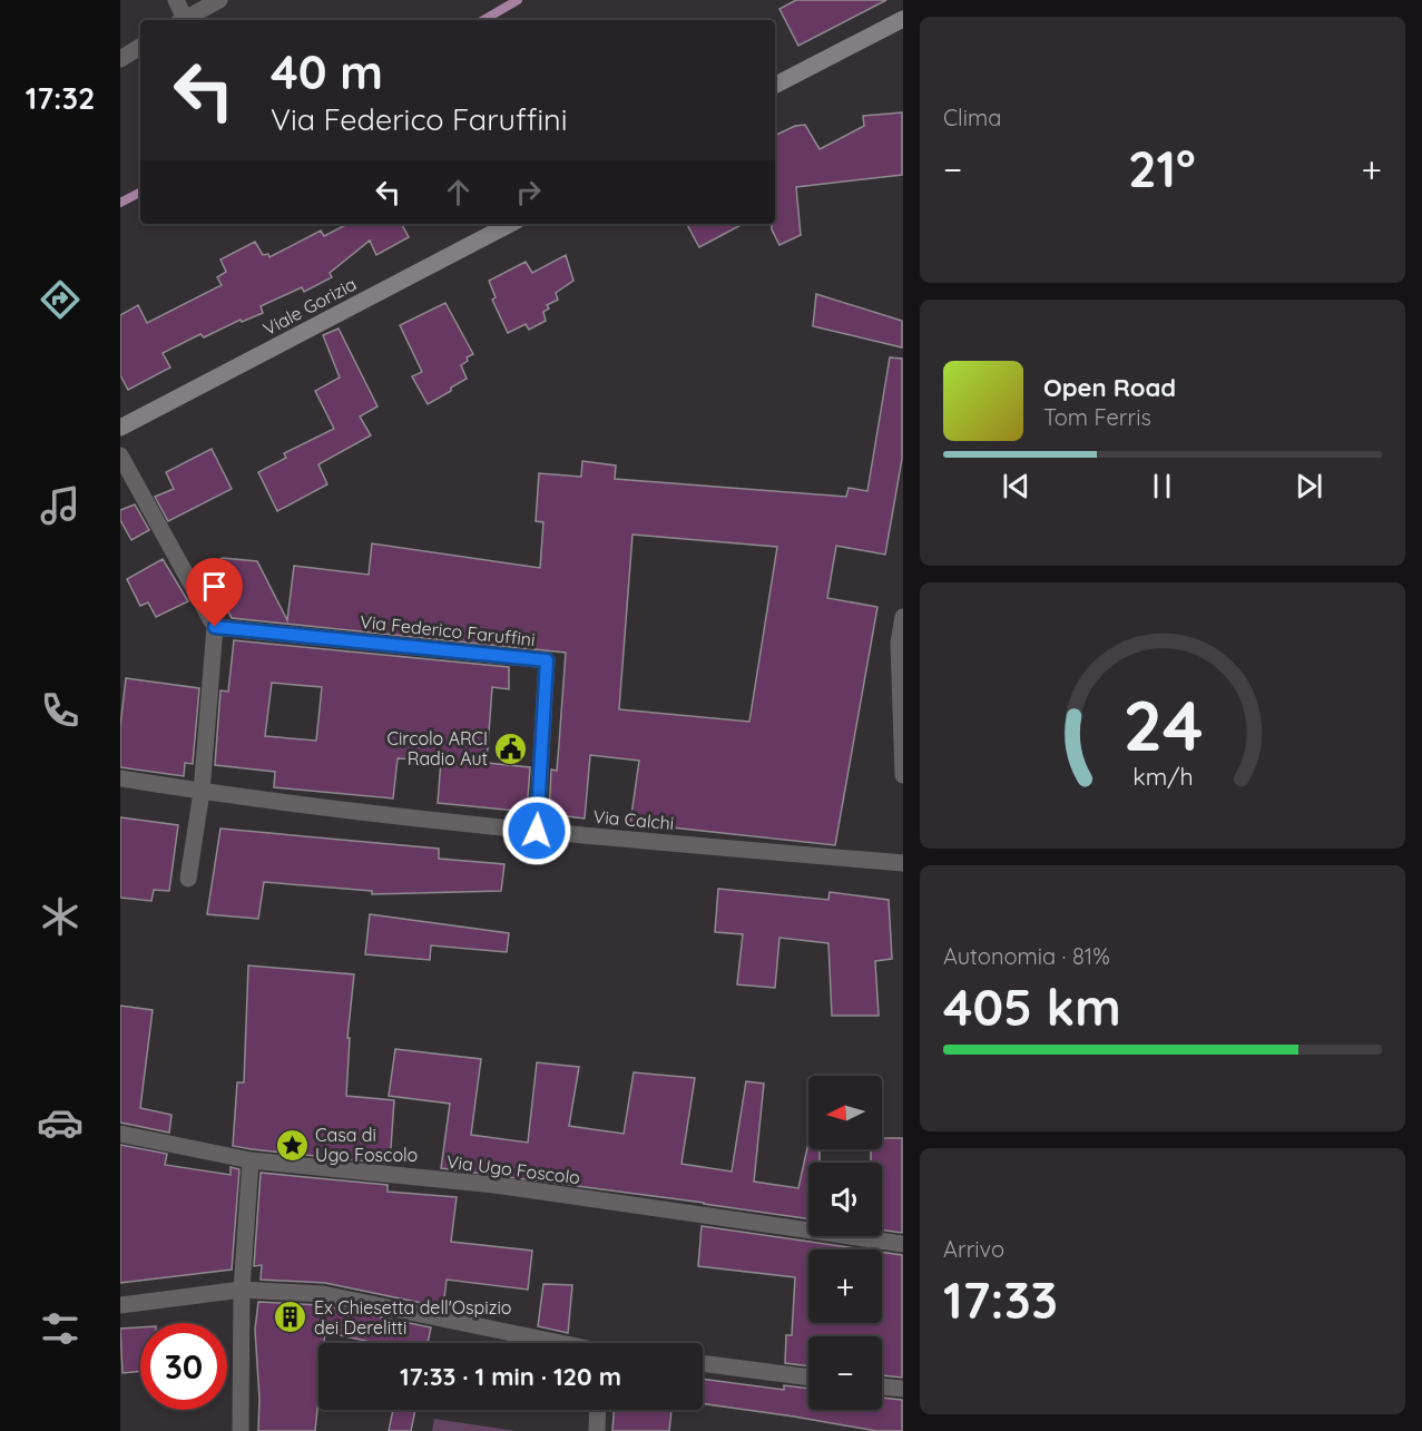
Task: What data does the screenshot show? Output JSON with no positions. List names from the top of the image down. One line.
{"streets":{"street":["Viale Gorizia","Via Federico Faruffini","Via Calchi","Via Ugo Foscolo"]},"crossings":[["Via Federico Faruffini","Via Calchi"]],"places":{"public building":["Circolo ARCI Radio Aut"],"place":["Casa di Ugo Foscolo"],"building":["Ex Chiesetta dell'Ospizio dei Derelitti"]},"north":"left","page":{"tabs":"17:32","tile":["Clima",["Autonomia · 81%","405 km"],["Arrivo","17:33"]],"turn":["40 m","Via Federico Faruffini"],"heat":["−","21°","+"],"song":["Open Road","Tom Ferris"],"map_buttons":["+","−"],"limit":"30","trip":"17:33 · 1 min · 120 m","gauge":["24","km/h"]}}
